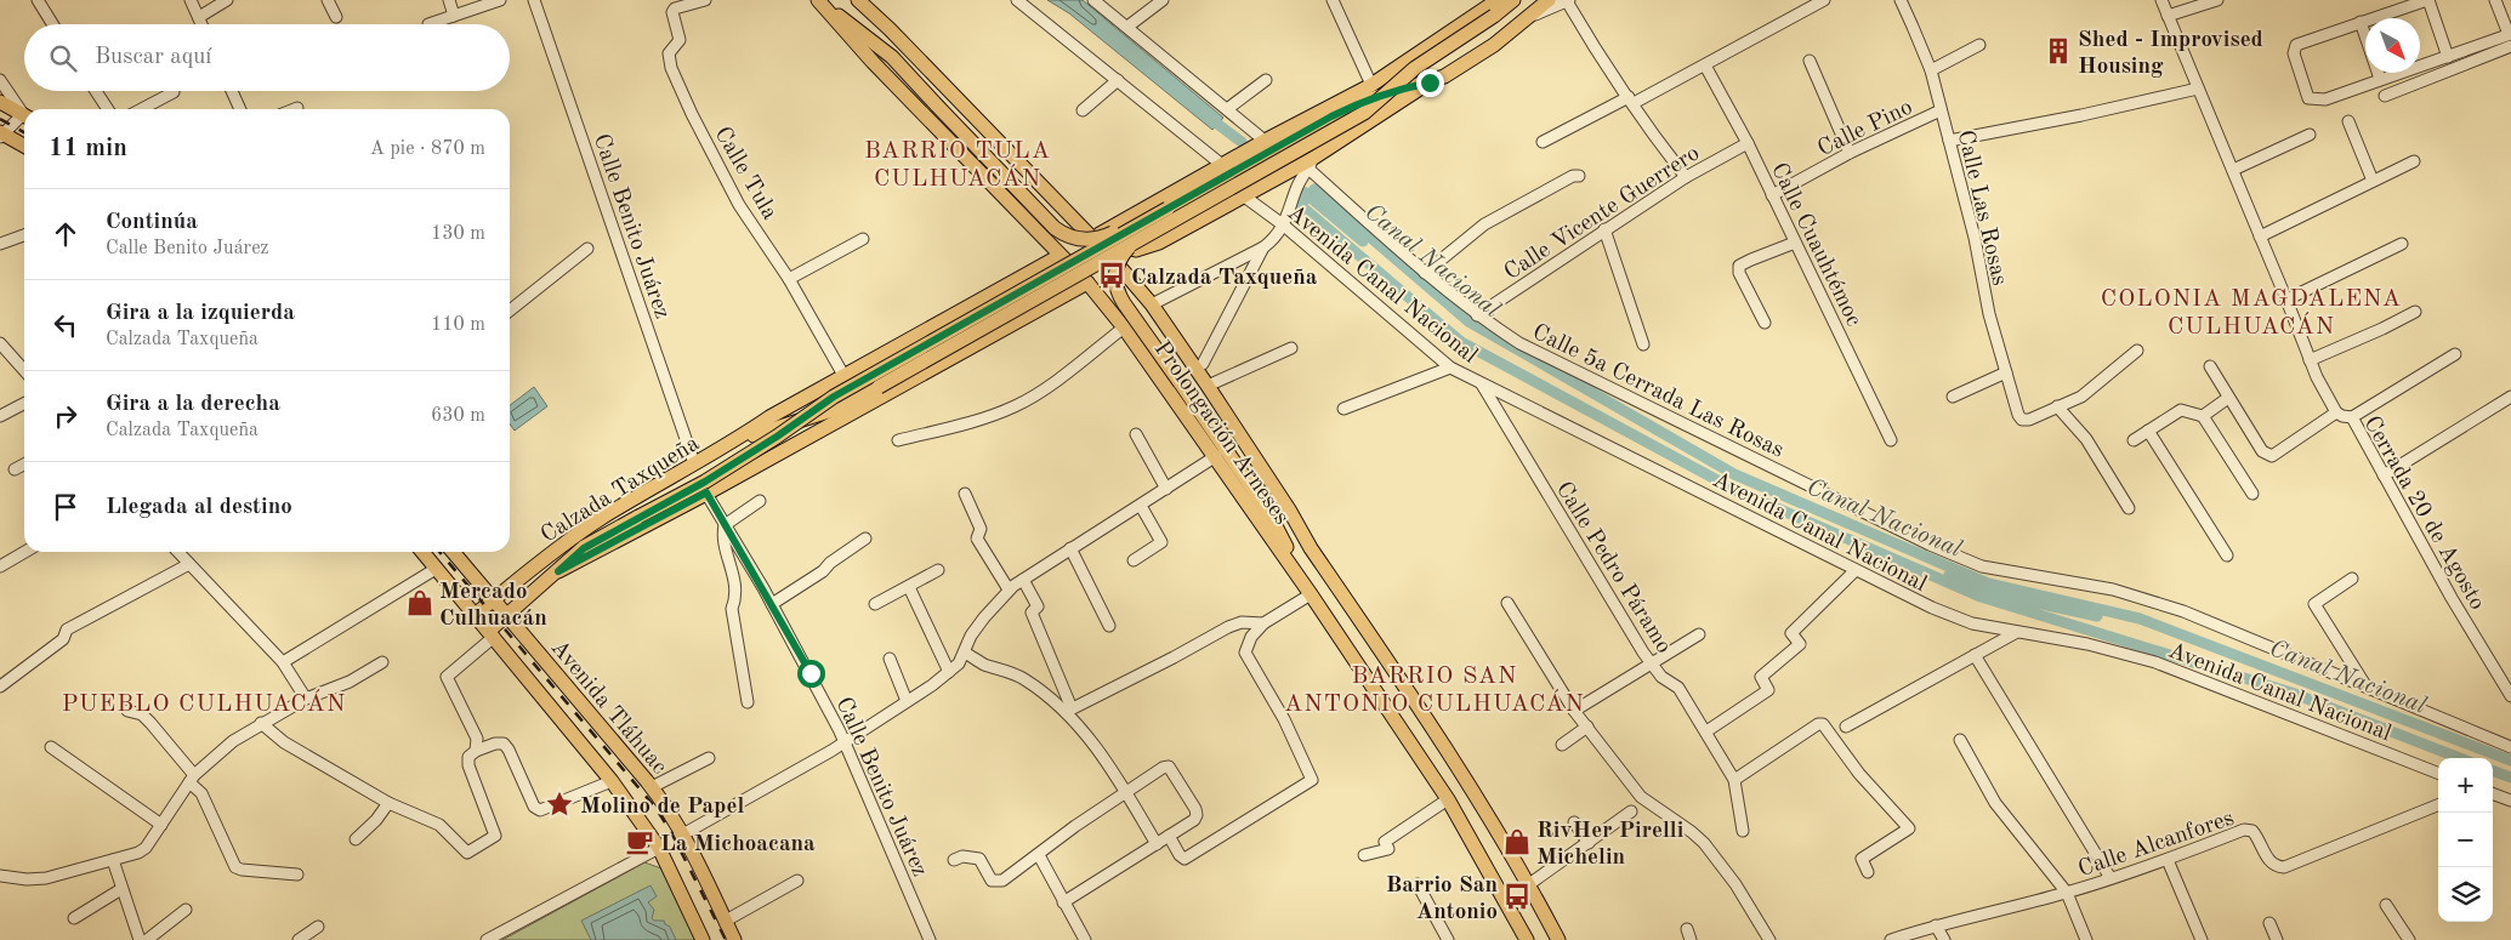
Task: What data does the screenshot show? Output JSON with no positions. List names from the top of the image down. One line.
{"streets":{"main road":["Prolongación Arneses","Calzada Taxqueña","Avenida Tláhuac"],"street":["Calle Pino","Calle Tula","Calle Las Rosas","Calle Vicente Guerrero","Calle Benito Juárez","Calle Cuauhtémoc","Avenida Canal Nacional","Calle 5a Cerrada Las Rosas","Cerrada 20 de Agosto","Calle Pedro Páramo","Calle Alcanfores"]},"crossings":[["Calle Pino","Calle Las Rosas"],["Calle Pino","Calle Cuauhtémoc"],["Calle Tula","Calzada Taxqueña"],["Calle Vicente Guerrero","Calle Cuauhtémoc"],["Calle Vicente Guerrero","Calle 5a Cerrada Las Rosas"],["Calle Benito Juárez","Calzada Taxqueña"],["Avenida Canal Nacional","Calzada Taxqueña"],["Avenida Canal Nacional","Calle Pedro Páramo"],["Calle 5a Cerrada Las Rosas","Calzada Taxqueña"],["Prolongación Arneses","Calzada Taxqueña"],["Calzada Taxqueña","Avenida Tláhuac"]],"districts":["BARRIO TULA CULHUACÁN","COLONIA MAGDALENA CULHUACÁN","BARRIO SAN ANTONIO CULHUACÁN","PUEBLO CULHUACÁN"],"water":["Canal Nacional"],"places":{"building":["Shed - Improvised Housing"],"bus stop":["Calzada Taxqueña","Barrio San Antonio"],"shop":["Mercado Culhuacán","RivHer Pirelli Michelin"],"place":["Molino de Papel"],"cafe":["La Michoacana"]},"north":"bottom right","page":{"search":"Buscar aquí","heading":["11 min","A pie · 870 m"],"list":[["Continúa","Calle Benito Juárez","130 m"],["Gira a la izquierda","Calzada Taxqueña","110 m"],["Gira a la derecha","Calzada Taxqueña","630 m"],"Llegada al destino"],"map_buttons":["+","−"]}}
